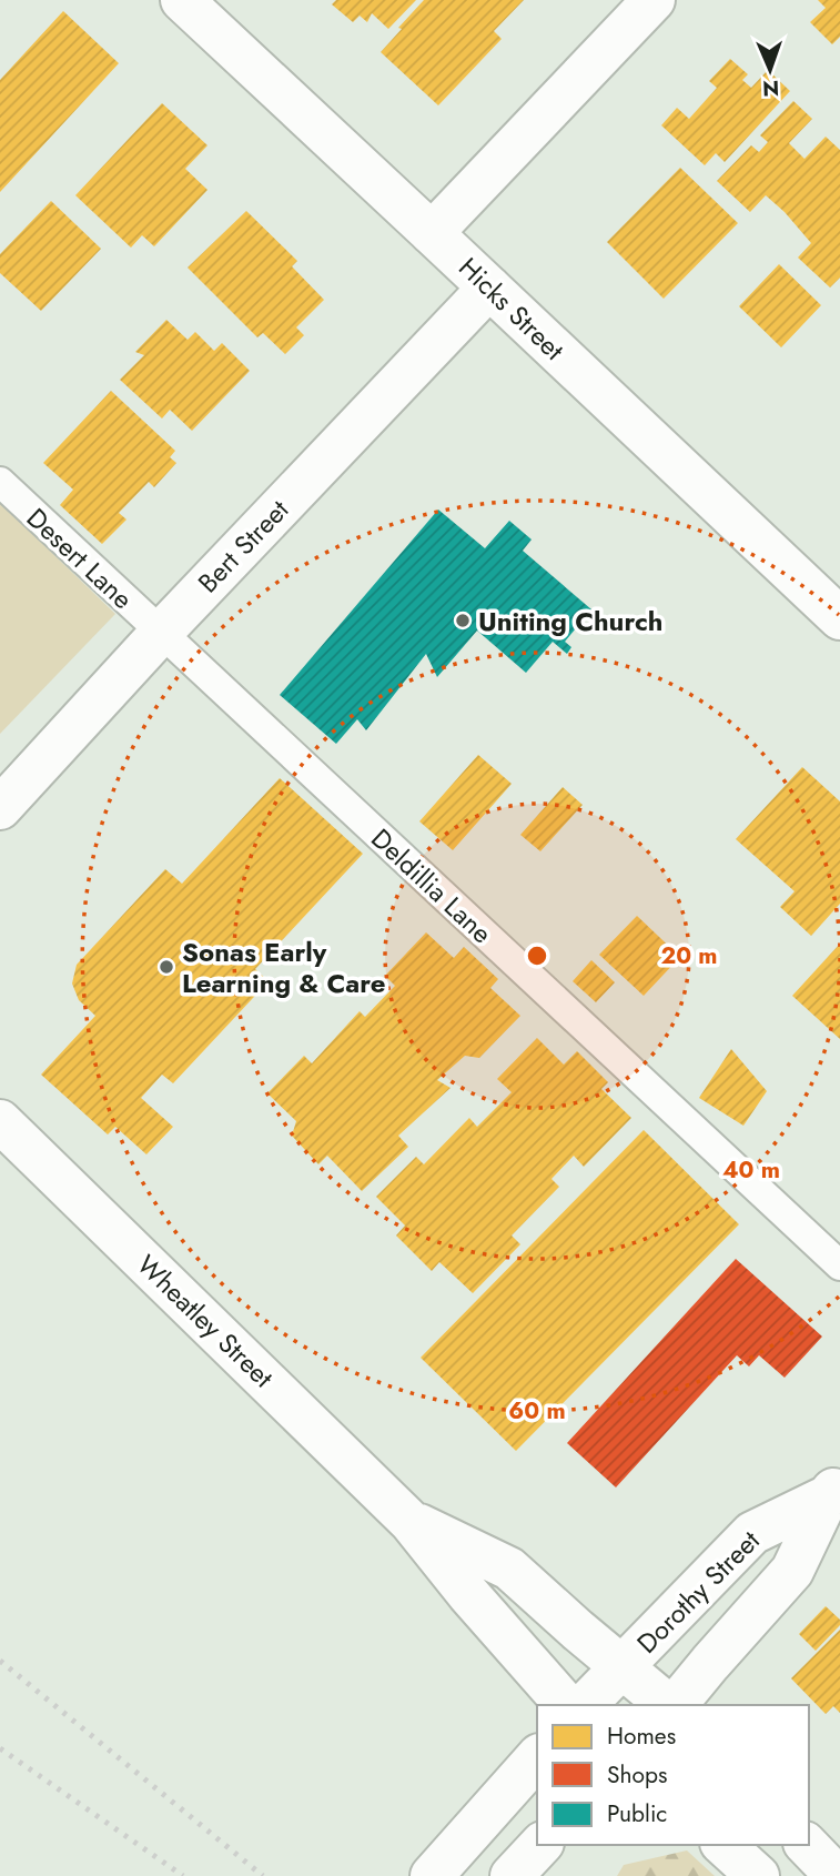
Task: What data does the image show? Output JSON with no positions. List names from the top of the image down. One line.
{"streets":{"street":["Hicks Street","Bert Street","Wheatley Street","Dorothy Street"],"lane":["Desert Lane","Deldillia Lane"]},"crossings":[["Hicks Street","Bert Street"],["Bert Street","Desert Lane"],["Bert Street","Deldillia Lane"],["Desert Lane","Deldillia Lane"],["Wheatley Street","Dorothy Street"]],"places":["Uniting Church","Sonas Early Learning & Care"],"legend":["Homes","Shops","Public"],"north":"bottom","rings":["20 m","40 m","60 m"]}
